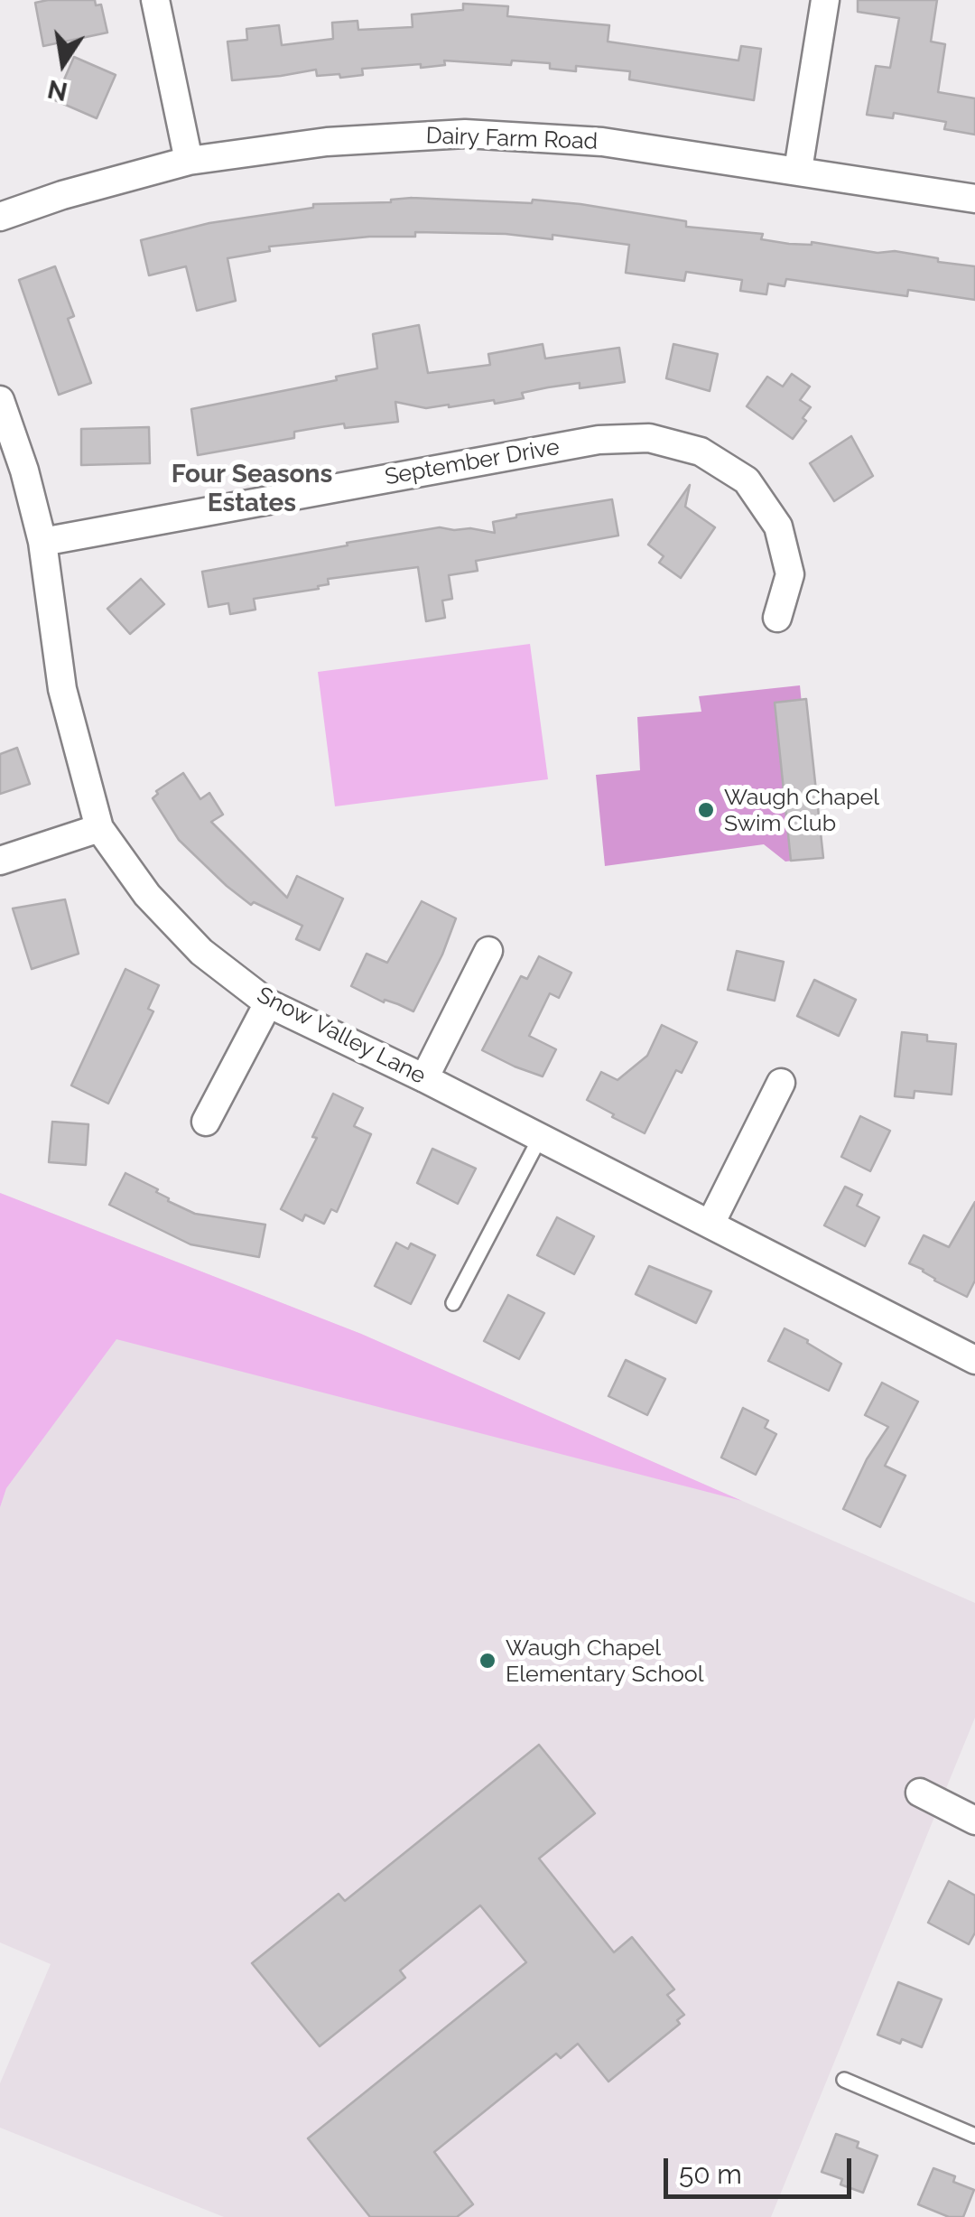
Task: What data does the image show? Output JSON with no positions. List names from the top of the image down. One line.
{"streets":{"street":["Dairy Farm Road","September Drive","Snow Valley Lane"]},"crossings":[["September Drive","Snow Valley Lane"]],"districts":["Four Seasons Estates"],"places":["Waugh Chapel Swim Club","Waugh Chapel Elementary School"],"scale_bar":"50 m","north":"bottom"}
